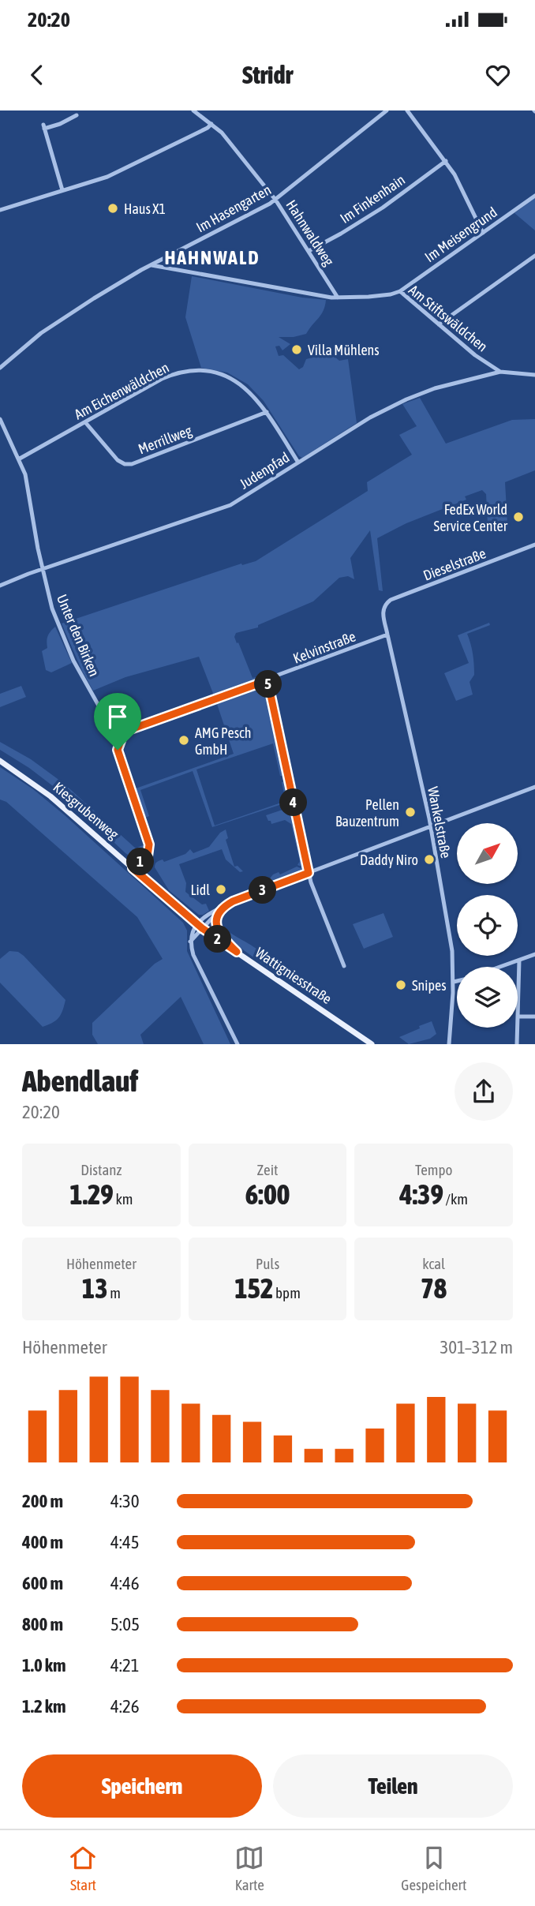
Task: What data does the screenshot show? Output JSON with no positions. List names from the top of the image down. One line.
{"streets":{"main road":["Kiesgrubenweg","Wattigniesstraße"],"street":["Im Finkenhain","Im Hasengarten","Hahnwaldweg","Im Meisengrund","Am Stiftswäldchen","Am Eichenwäldchen","Merrillweg","Judenpfad","Dieselstraße","Unter den Birken","Kelvinstraße","Wankelstraße"]},"crossings":[["Im Finkenhain","Hahnwaldweg"],["Im Hasengarten","Hahnwaldweg"],["Im Hasengarten","Am Stiftswäldchen"],["Hahnwaldweg","Am Stiftswäldchen"],["Im Meisengrund","Am Stiftswäldchen"],["Am Stiftswäldchen","Judenpfad"],["Am Eichenwäldchen","Merrillweg"],["Am Eichenwäldchen","Judenpfad"],["Am Eichenwäldchen","Unter den Birken"],["Judenpfad","Unter den Birken"],["Dieselstraße","Wankelstraße"],["Unter den Birken","Kelvinstraße"],["Kelvinstraße","Wankelstraße"],["Kiesgrubenweg","Wattigniesstraße"]],"districts":["HAHNWALD"],"places":["Haus X1","Villa Mühlens","FedEx World Service Center","AMG Pesch GmbH","Pellen Bauzentrum","Daddy Niro","Lidl","Snipes"],"north":"top right","page":{"status":"20:20","header":"Stridr","pins":["5","4","1","3","2"],"heading":["Abendlauf","20:20"],"stats":[["Distanz","1.29 km"],["Zeit","6:00"],["Tempo","4:39 /km"],["Höhenmeter","13 m"],["Puls","152 bpm"],["kcal","78"]],"chart":["Höhenmeter","301–312 m"],"list":[{"name":"200 m","note":"4:30"},{"name":"400 m","note":"4:45"},{"name":"600 m","note":"4:46"},{"name":"800 m","note":"5:05"},{"name":"1.0 km","note":"4:21"},{"name":"1.2 km","note":"4:26"}],"buttons":["Speichern","Teilen"],"tabs":["Start","Karte","Gespeichert"]}}
